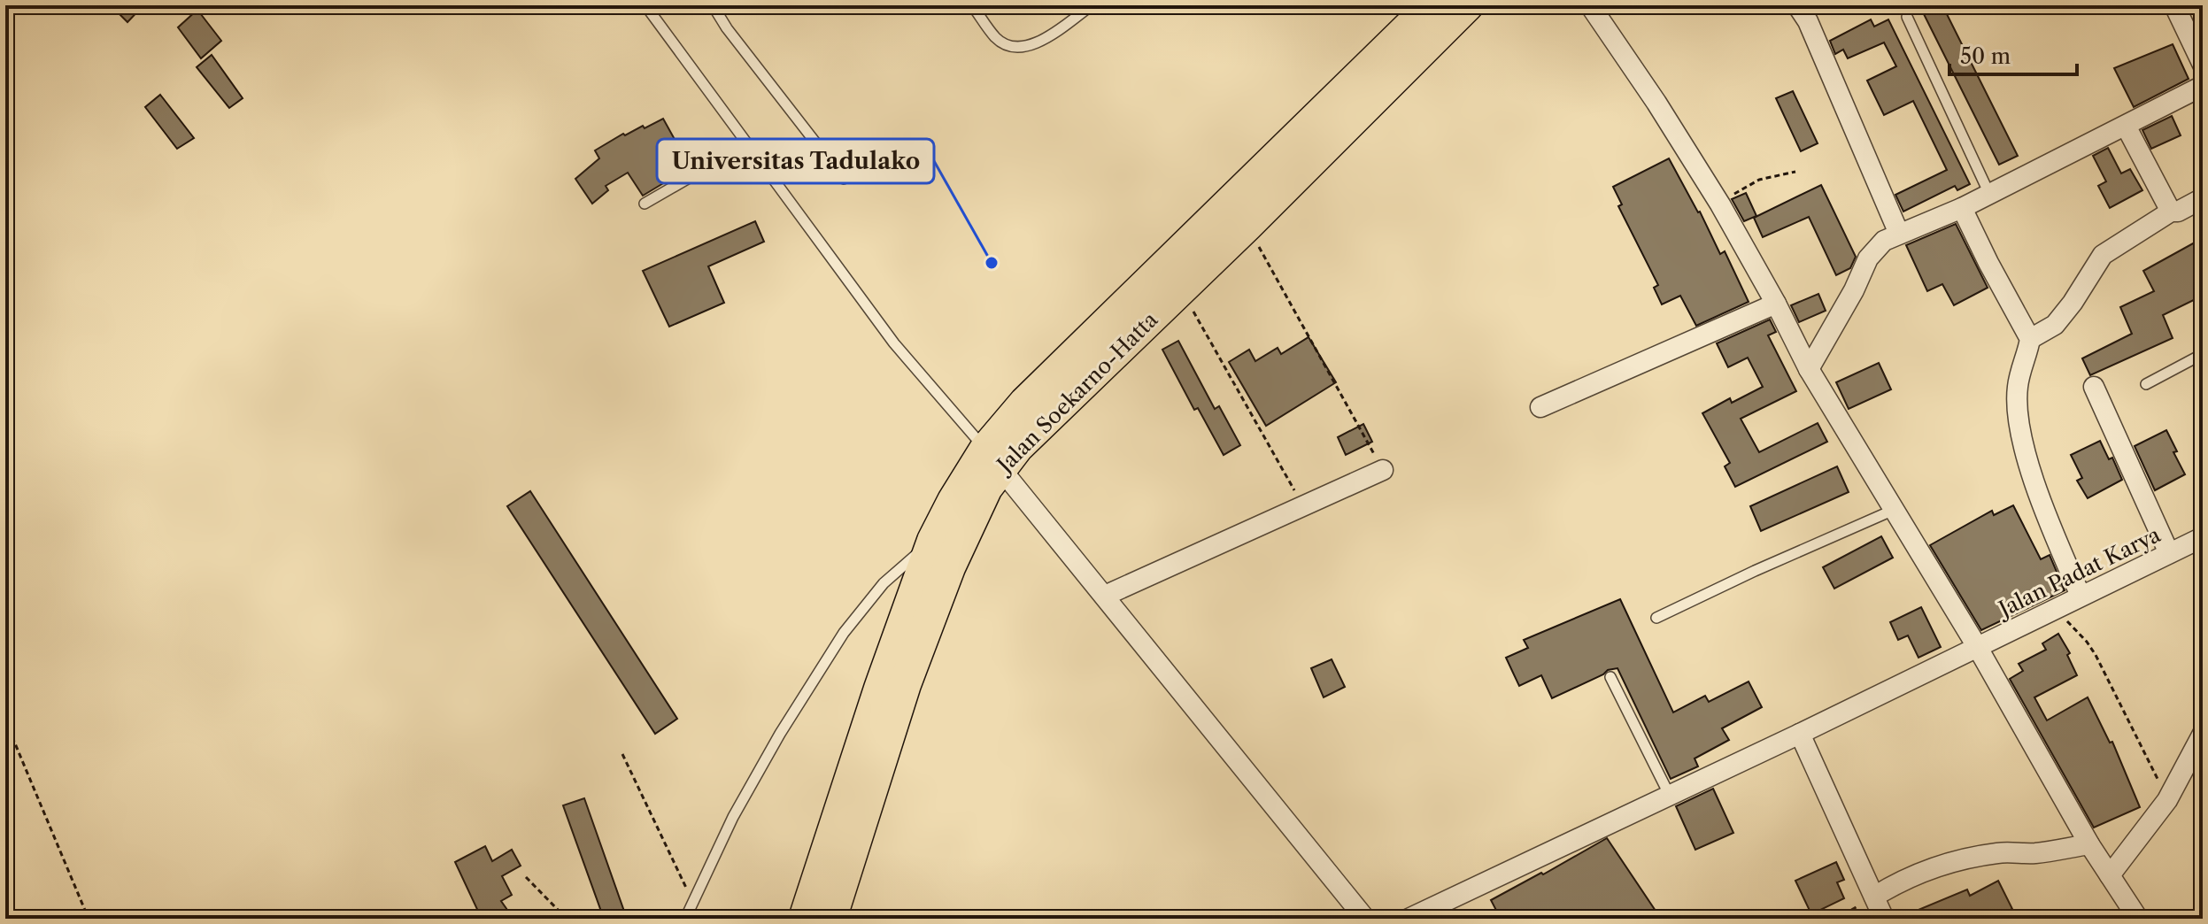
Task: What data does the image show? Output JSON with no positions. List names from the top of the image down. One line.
{"streets":{"main road":["Jalan Soekarno-Hatta"],"street":["Jalan Padat Karya"]},"places":["Universitas Tadulako"],"scale_bar":"50 m"}
